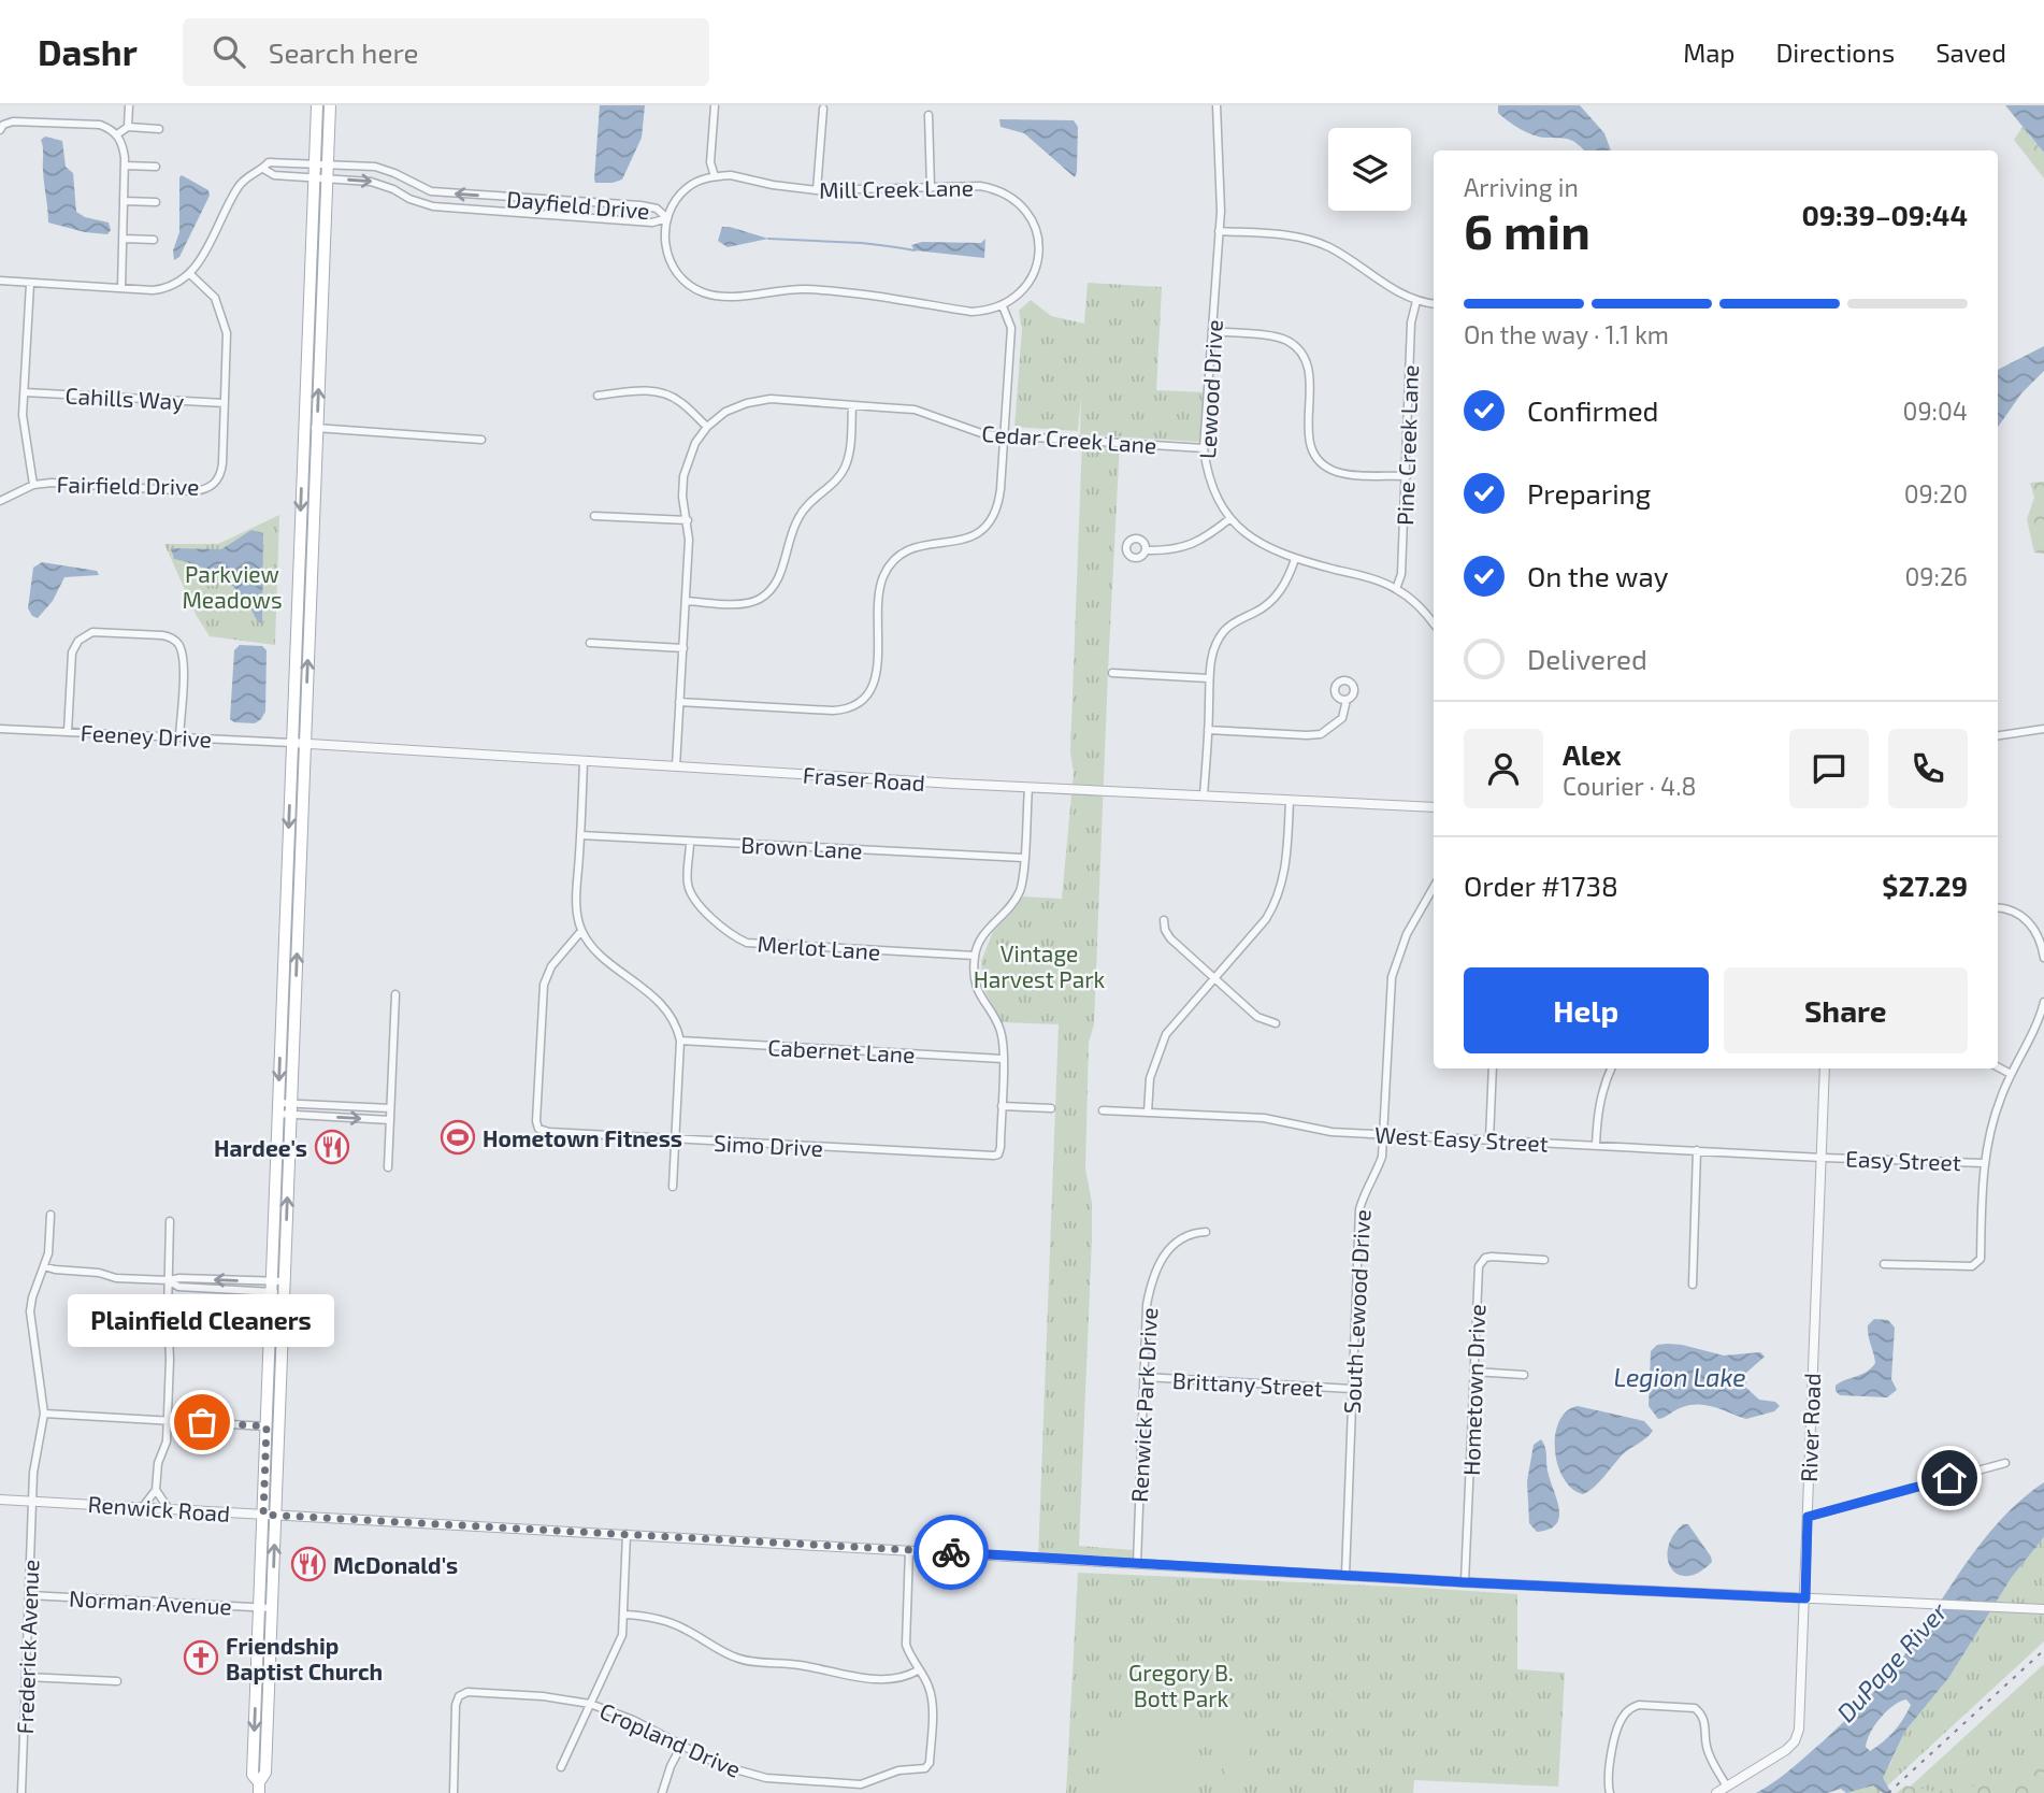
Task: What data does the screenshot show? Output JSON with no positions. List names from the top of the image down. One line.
{"streets":{"street":["Mill Creek Lane","Dayfield Drive","Lewood Drive","Cahills Way","Cedar Creek Lane","Pine Creek Lane","Fairfield Drive","Feeney Drive","Fraser Road","Brown Lane","Merlot Lane","Cabernet Lane","West Easy Street","Simo Drive","Easy Street","South Lewood Drive","Brittany Street","Hometown Drive","Renwick Park Drive","River Road","Renwick Road","Norman Avenue","Frederick Avenue","Cropland Drive"]},"crossings":[["Lewood Drive","Cedar Creek Lane"],["Lewood Drive","Pine Creek Lane"],["Cahills Way","Fairfield Drive"],["Cedar Creek Lane","Fraser Road"],["Feeney Drive","Fraser Road"],["Brown Lane","Merlot Lane"],["West Easy Street","Easy Street"],["West Easy Street","South Lewood Drive"],["West Easy Street","River Road"],["Easy Street","River Road"],["South Lewood Drive","Brittany Street"],["South Lewood Drive","Renwick Road"],["Brittany Street","Renwick Park Drive"],["Hometown Drive","Renwick Road"],["Renwick Park Drive","Renwick Road"],["River Road","Renwick Road"],["Renwick Road","Frederick Avenue"],["Norman Avenue","Frederick Avenue"]],"water":["Legion Lake","DuPage River"],"parks":["Parkview Meadows","Vintage Harvest Park","Gregory B. Bott Park"],"places":{"sports":["Hometown Fitness"],"restaurant":["Hardee's","McDonald's"],"other":["Plainfield Cleaners"],"church":["Friendship Baptist Church"]},"page":{"header":"Dashr","search":"Search here","nav":["Map","Directions","Saved"],"heading":["6 min","Arriving in","09:39–09:44"],"panel":["Alex","Courier · 4.8","Order #1738","$27.29"],"bar":"On the way · 1.1 km","list":[["Confirmed","09:04"],["Preparing","09:20"],["On the way","09:26"],"Delivered"],"buttons":["Help","Share"],"bubble":"Plainfield Cleaners"}}
